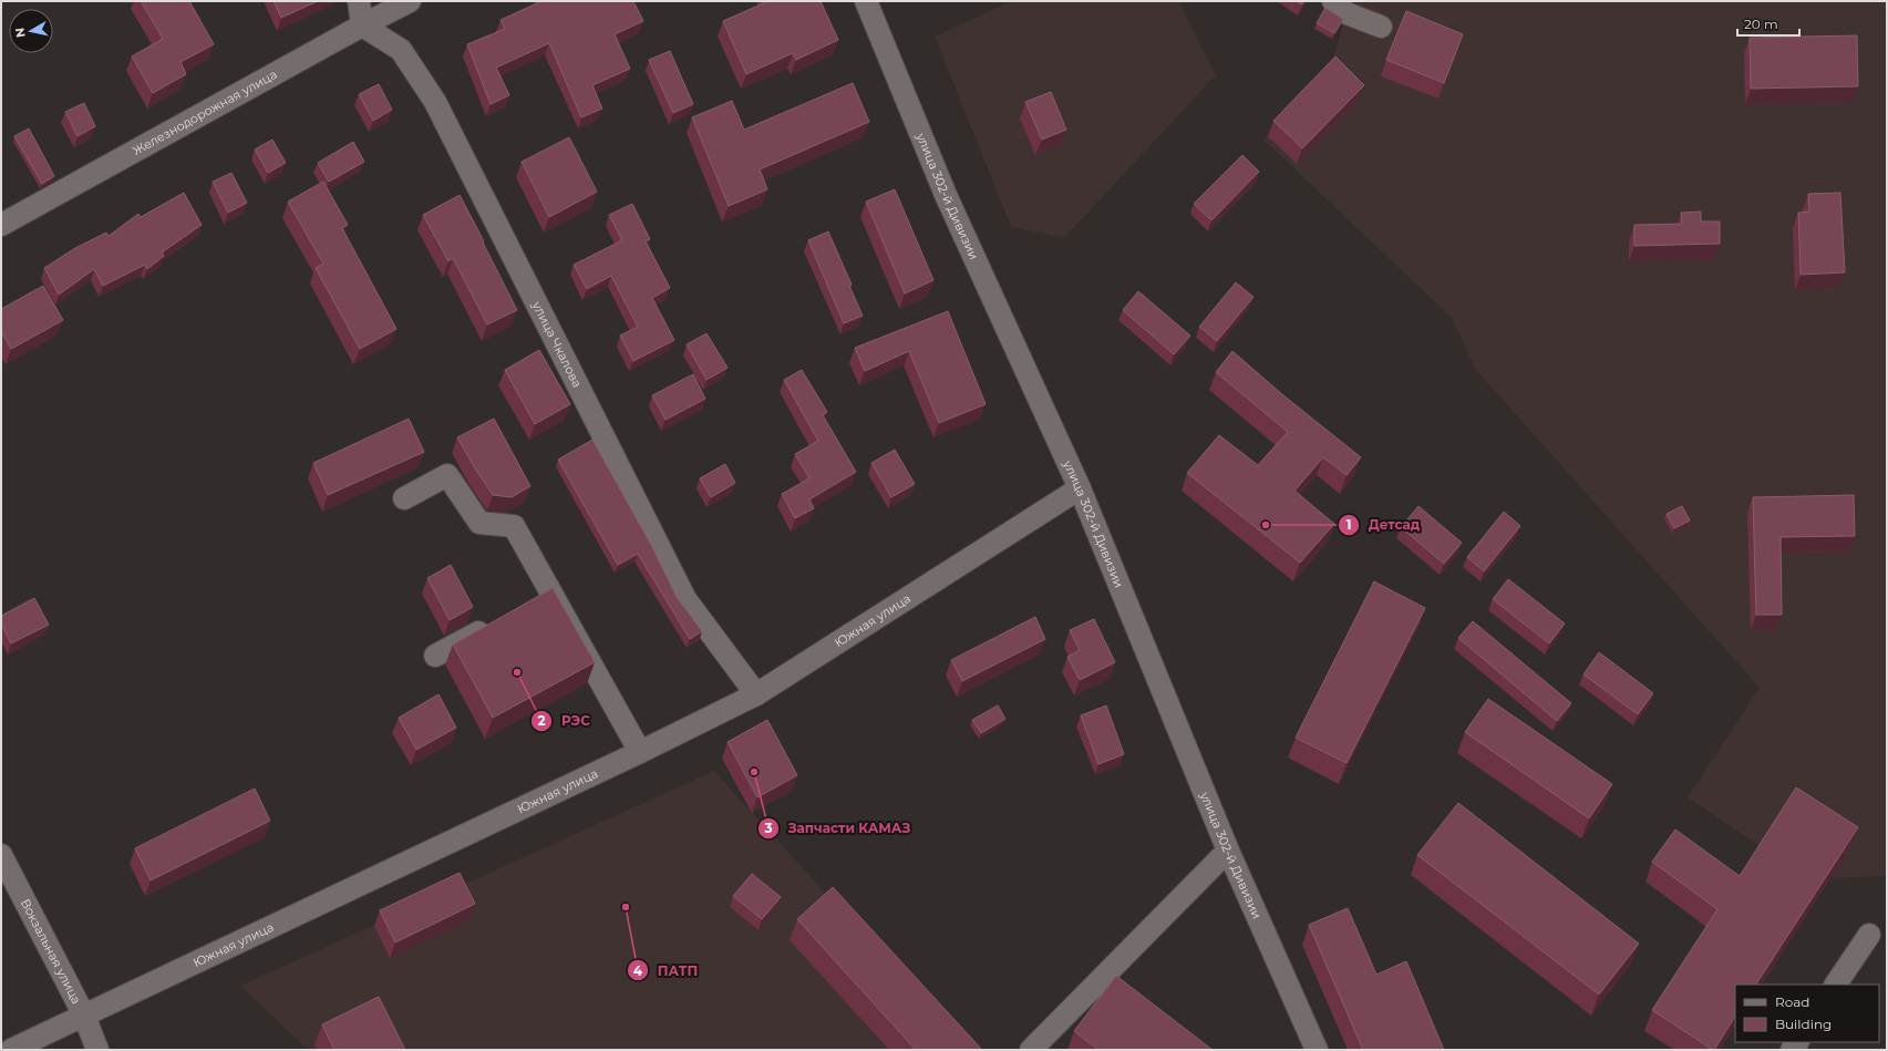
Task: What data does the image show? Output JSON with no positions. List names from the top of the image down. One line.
{"streets":{"street":["Железнодорожная улица","улица 302-й Дивизии","улица Чкалова","Южная улица","Вокзальная улица"]},"crossings":[["Железнодорожная улица","улица Чкалова"],["улица 302-й Дивизии","Южная улица"],["улица Чкалова","Южная улица"],["Южная улица","Вокзальная улица"]],"places":["Детсад","РЭС","Запчасти КАМАЗ","ПАТП"],"legend":["Road","Building"],"scale_bar":"20 m","north":"left"}
